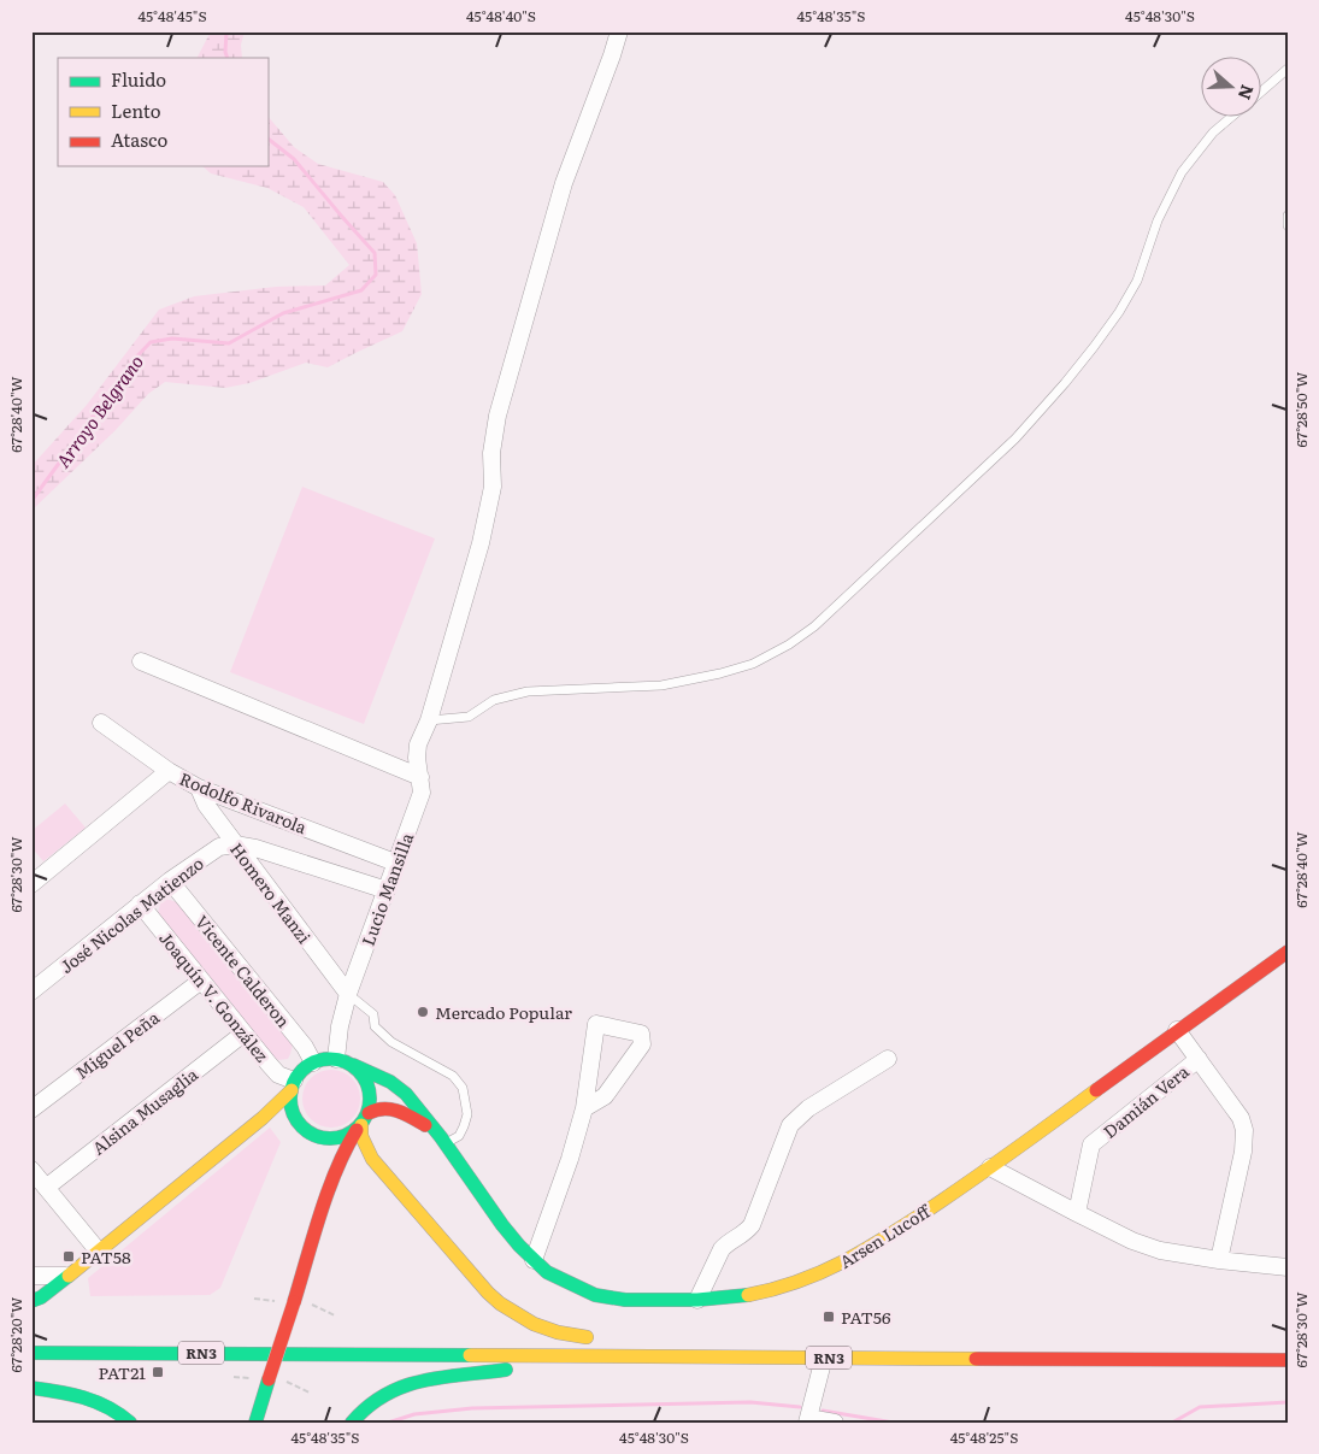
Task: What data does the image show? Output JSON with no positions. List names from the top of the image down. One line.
{"streets":{"main road":["Arsen Lucoff","RN3"],"street":["Rodolfo Rivarola","Lucio Mansilla","Homero Manzi","José Nicolas Matienzo","Vicente Calderon","Joaquín V. González","Miguel Peña","Damián Vera","Alsina Musaglia"]},"crossings":[["Rodolfo Rivarola","Lucio Mansilla"],["Rodolfo Rivarola","Homero Manzi"],["Rodolfo Rivarola","José Nicolas Matienzo"],["Lucio Mansilla","Homero Manzi"],["Lucio Mansilla","Vicente Calderon"],["Lucio Mansilla","Joaquín V. González"],["Lucio Mansilla","Arsen Lucoff"],["Homero Manzi","José Nicolas Matienzo"],["José Nicolas Matienzo","Vicente Calderon"],["José Nicolas Matienzo","Joaquín V. González"],["Vicente Calderon","Joaquín V. González"],["Vicente Calderon","Arsen Lucoff"],["Joaquín V. González","Miguel Peña"],["Joaquín V. González","Alsina Musaglia"],["Joaquín V. González","Arsen Lucoff"]],"water":["Arroyo Belgrano"],"places":{"other":["Mercado Popular"],"transit":["PAT58","PAT56","PAT21"]},"legend":["Fluido","Lento","Atasco"],"north":"right","coordinates":["45°48'45\"S","45°48'40\"S","45°48'35\"S","45°48'30\"S","67°28'50\"W","67°28'40\"W","67°28'30\"W","67°28'20\"W","45°48'25\"S"]}
